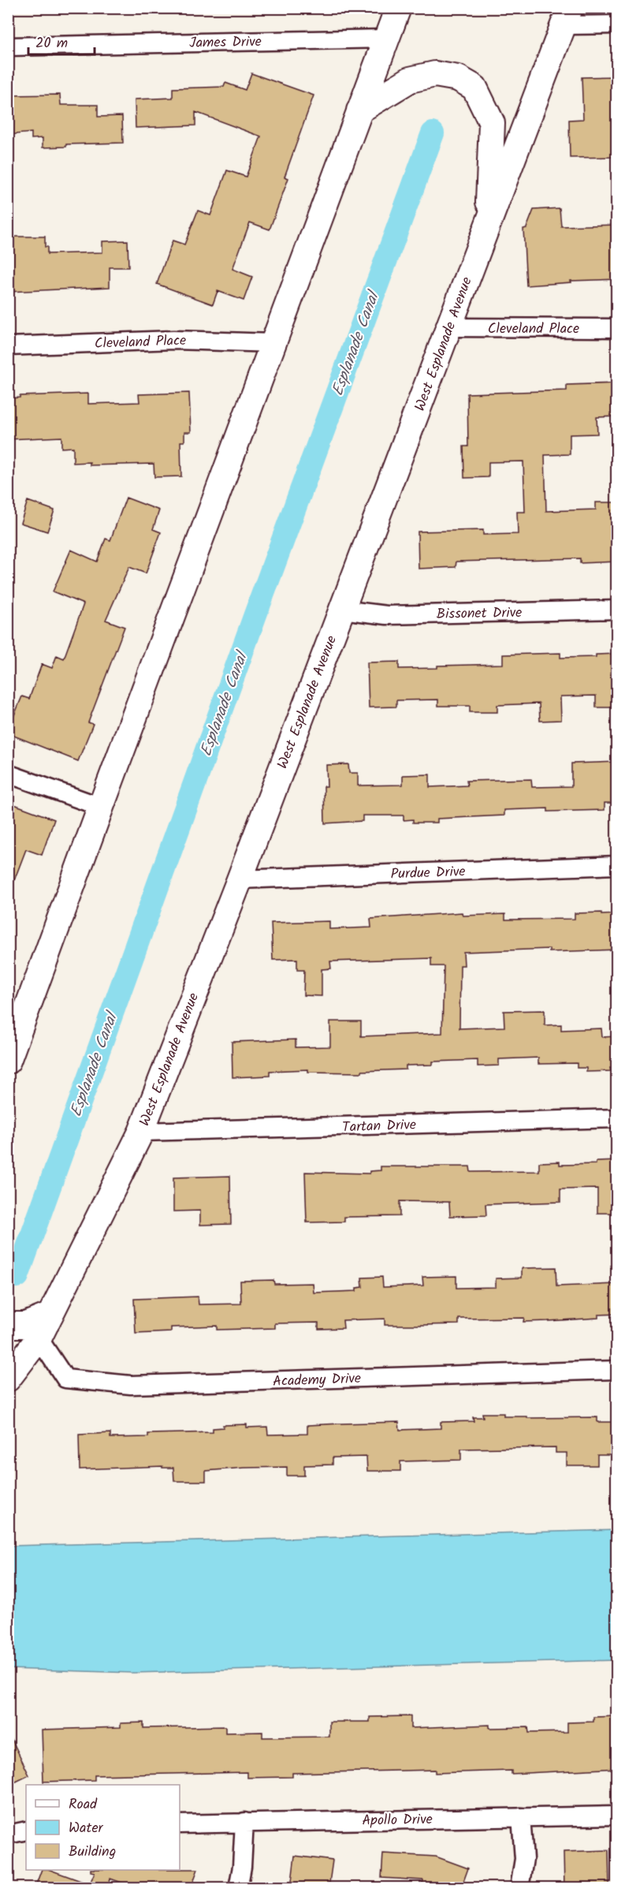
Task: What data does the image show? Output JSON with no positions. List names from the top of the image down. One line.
{"streets":{"main road":["West Esplanade Avenue"],"street":["James Drive","Cleveland Place","Bissonet Drive","Purdue Drive","Tartan Drive","Academy Drive","Apollo Drive"]},"crossings":[["Cleveland Place","West Esplanade Avenue"],["West Esplanade Avenue","Bissonet Drive"],["West Esplanade Avenue","Purdue Drive"],["West Esplanade Avenue","Tartan Drive"],["West Esplanade Avenue","Academy Drive"]],"water":["Esplanade Canal"],"legend":["Road","Water","Building"],"scale_bar":"20 m"}
